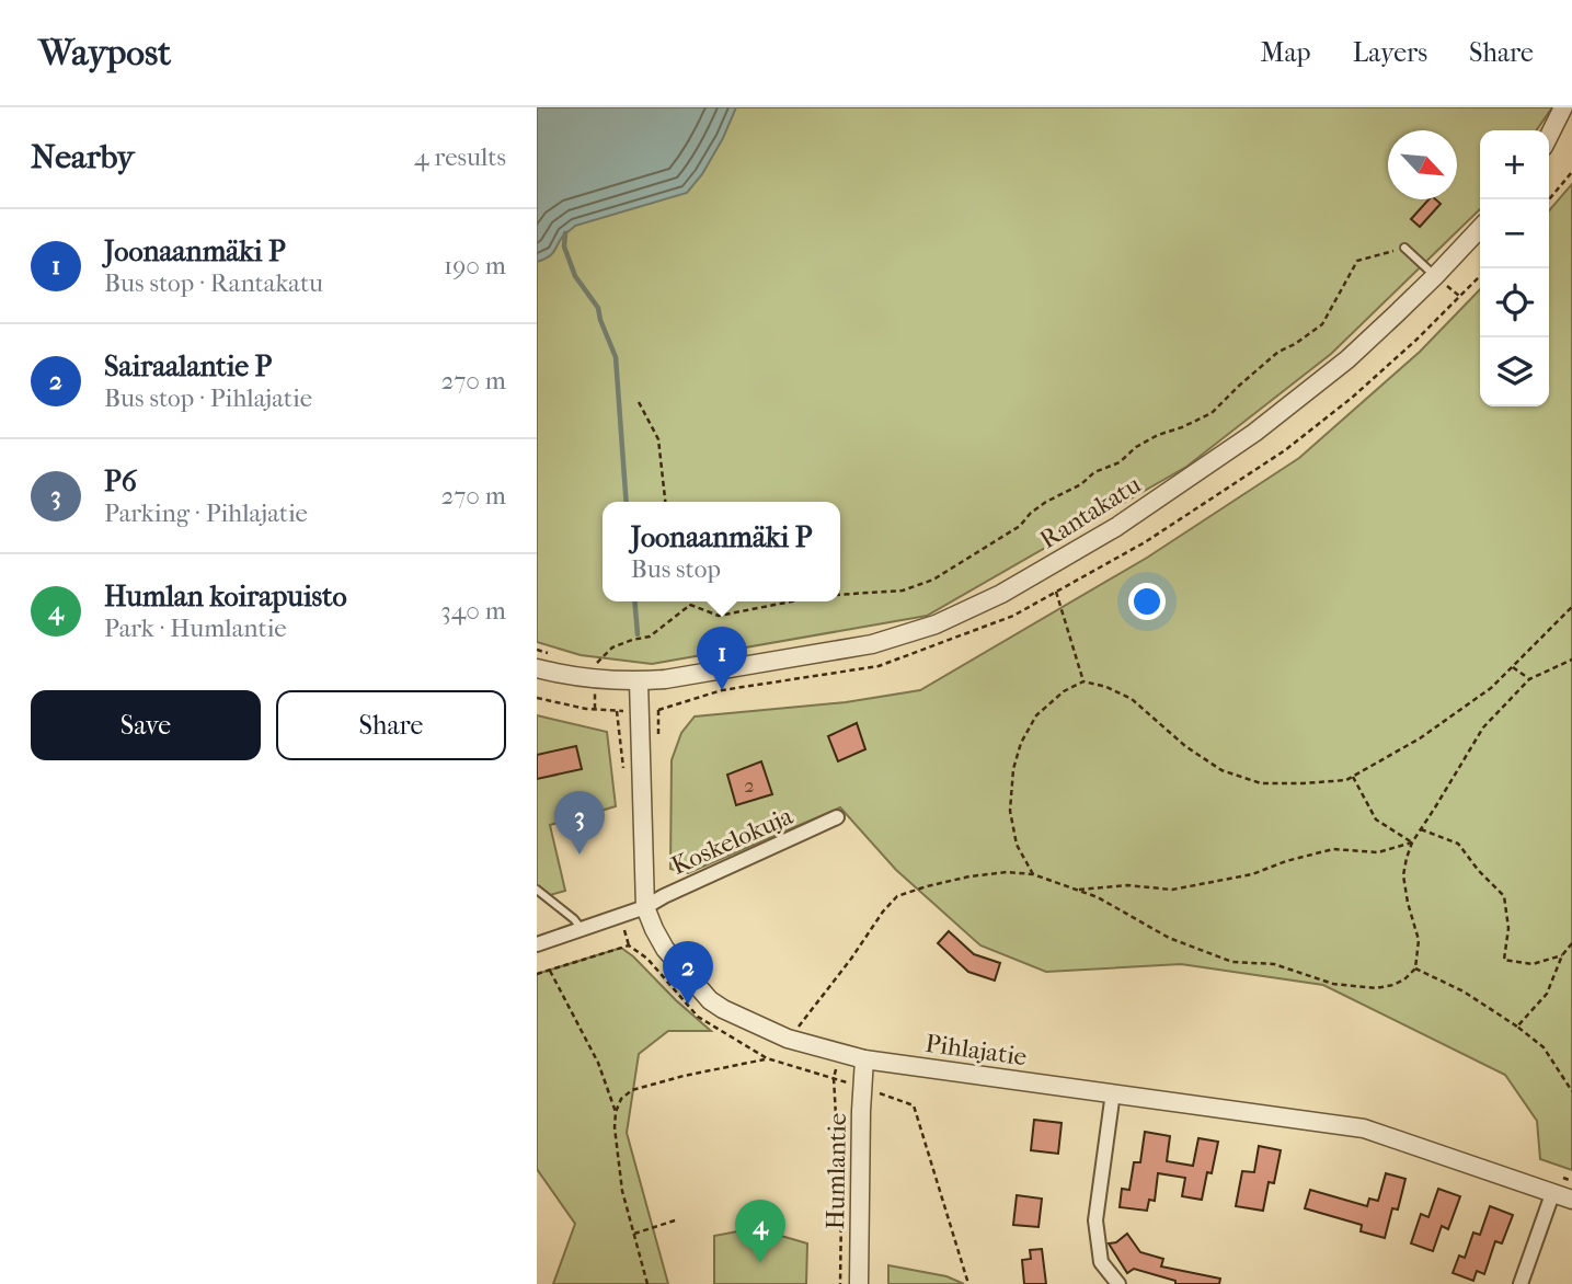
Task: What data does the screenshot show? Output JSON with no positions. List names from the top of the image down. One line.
{"streets":{"street":["Rantakatu","Koskelokuja","Pihlajatie","Humlantie"]},"crossings":[["Rantakatu","Pihlajatie"],["Koskelokuja","Pihlajatie"],["Pihlajatie","Humlantie"]],"house_numbers":["2"],"north":"bottom right","page":{"header":"Waypost","nav":["Map","Layers","Share"],"heading":["Nearby","4 results"],"map_buttons":["+","−"],"list":[{"mark":"1","name":"Joonaanmäki P","note":"Bus stop · Rantakatu","value":"190 m"},{"mark":"2","name":"Sairaalantie P","note":"Bus stop · Pihlajatie","value":"270 m"},{"mark":"3","name":"P6","note":"Parking · Pihlajatie","value":"270 m"},{"mark":"4","name":"Humlan koirapuisto","note":"Park · Humlantie","value":"340 m"}],"popup":["Joonaanmäki P","Bus stop"],"pins":["1","3","2","4"],"buttons":["Save","Share"]}}
